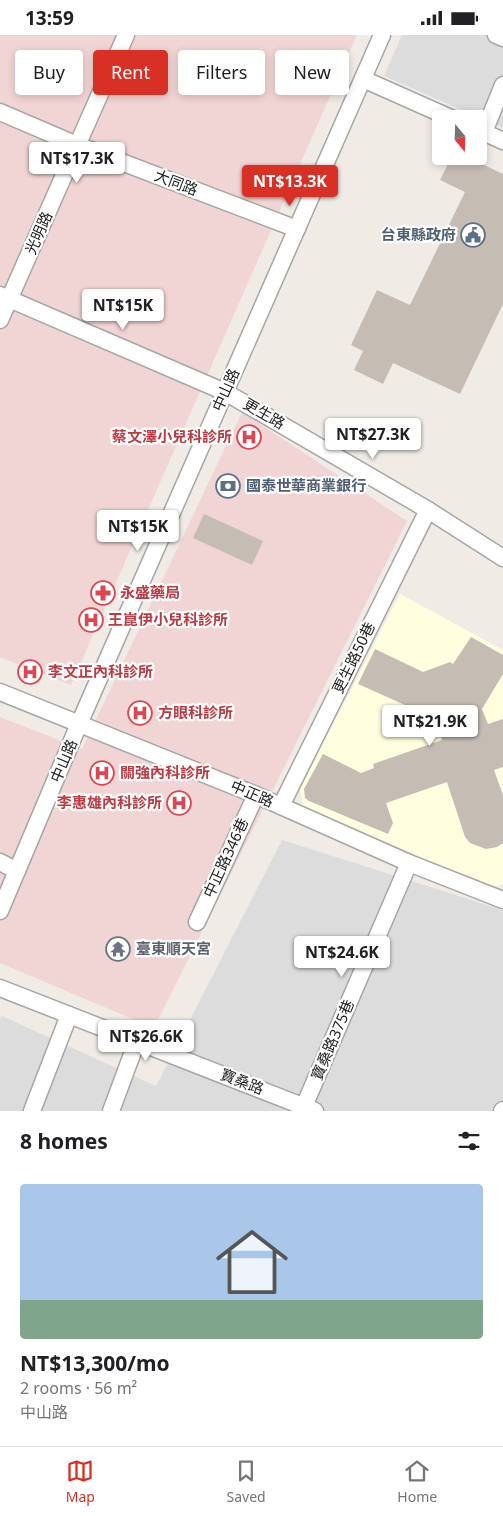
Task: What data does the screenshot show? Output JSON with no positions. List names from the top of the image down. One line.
{"streets":{"street":["大同路","光明路","中山路","更生路","更生路50巷","中正路","中正路346巷","寶桑路375巷","寶桑路"]},"crossings":[["大同路","光明路"],["大同路","中山路"],["光明路","更生路"],["中山路","更生路"],["中山路","中正路"],["更生路","更生路50巷"],["更生路50巷","中正路"],["中正路","中正路346巷"],["中正路","寶桑路375巷"],["寶桑路375巷","寶桑路"]],"places":{"public building":["台東縣政府"],"hospital":["蔡文澤小兒科診所","王崑伊小兒科診所","李文正內科診所","方眼科診所","關強內科診所","李惠雄內科診所"],"bank":["國泰世華商業銀行"],"pharmacy":["永盛藥局"],"temple":["臺東順天宮"]},"north":"bottom","page":{"status":"13:59","chip":["Buy","Rent","Filters","New"],"price":["NT$17.3K","NT$13.3K","NT$15K","NT$27.3K","NT$15K","NT$21.9K","NT$24.6K","NT$26.6K"],"heading":"8 homes","list":[{"name":"NT$13,300/mo","note":"2 rooms · 56 m² · 中山路"}],"tabs":["Map","Saved","Home"]}}
